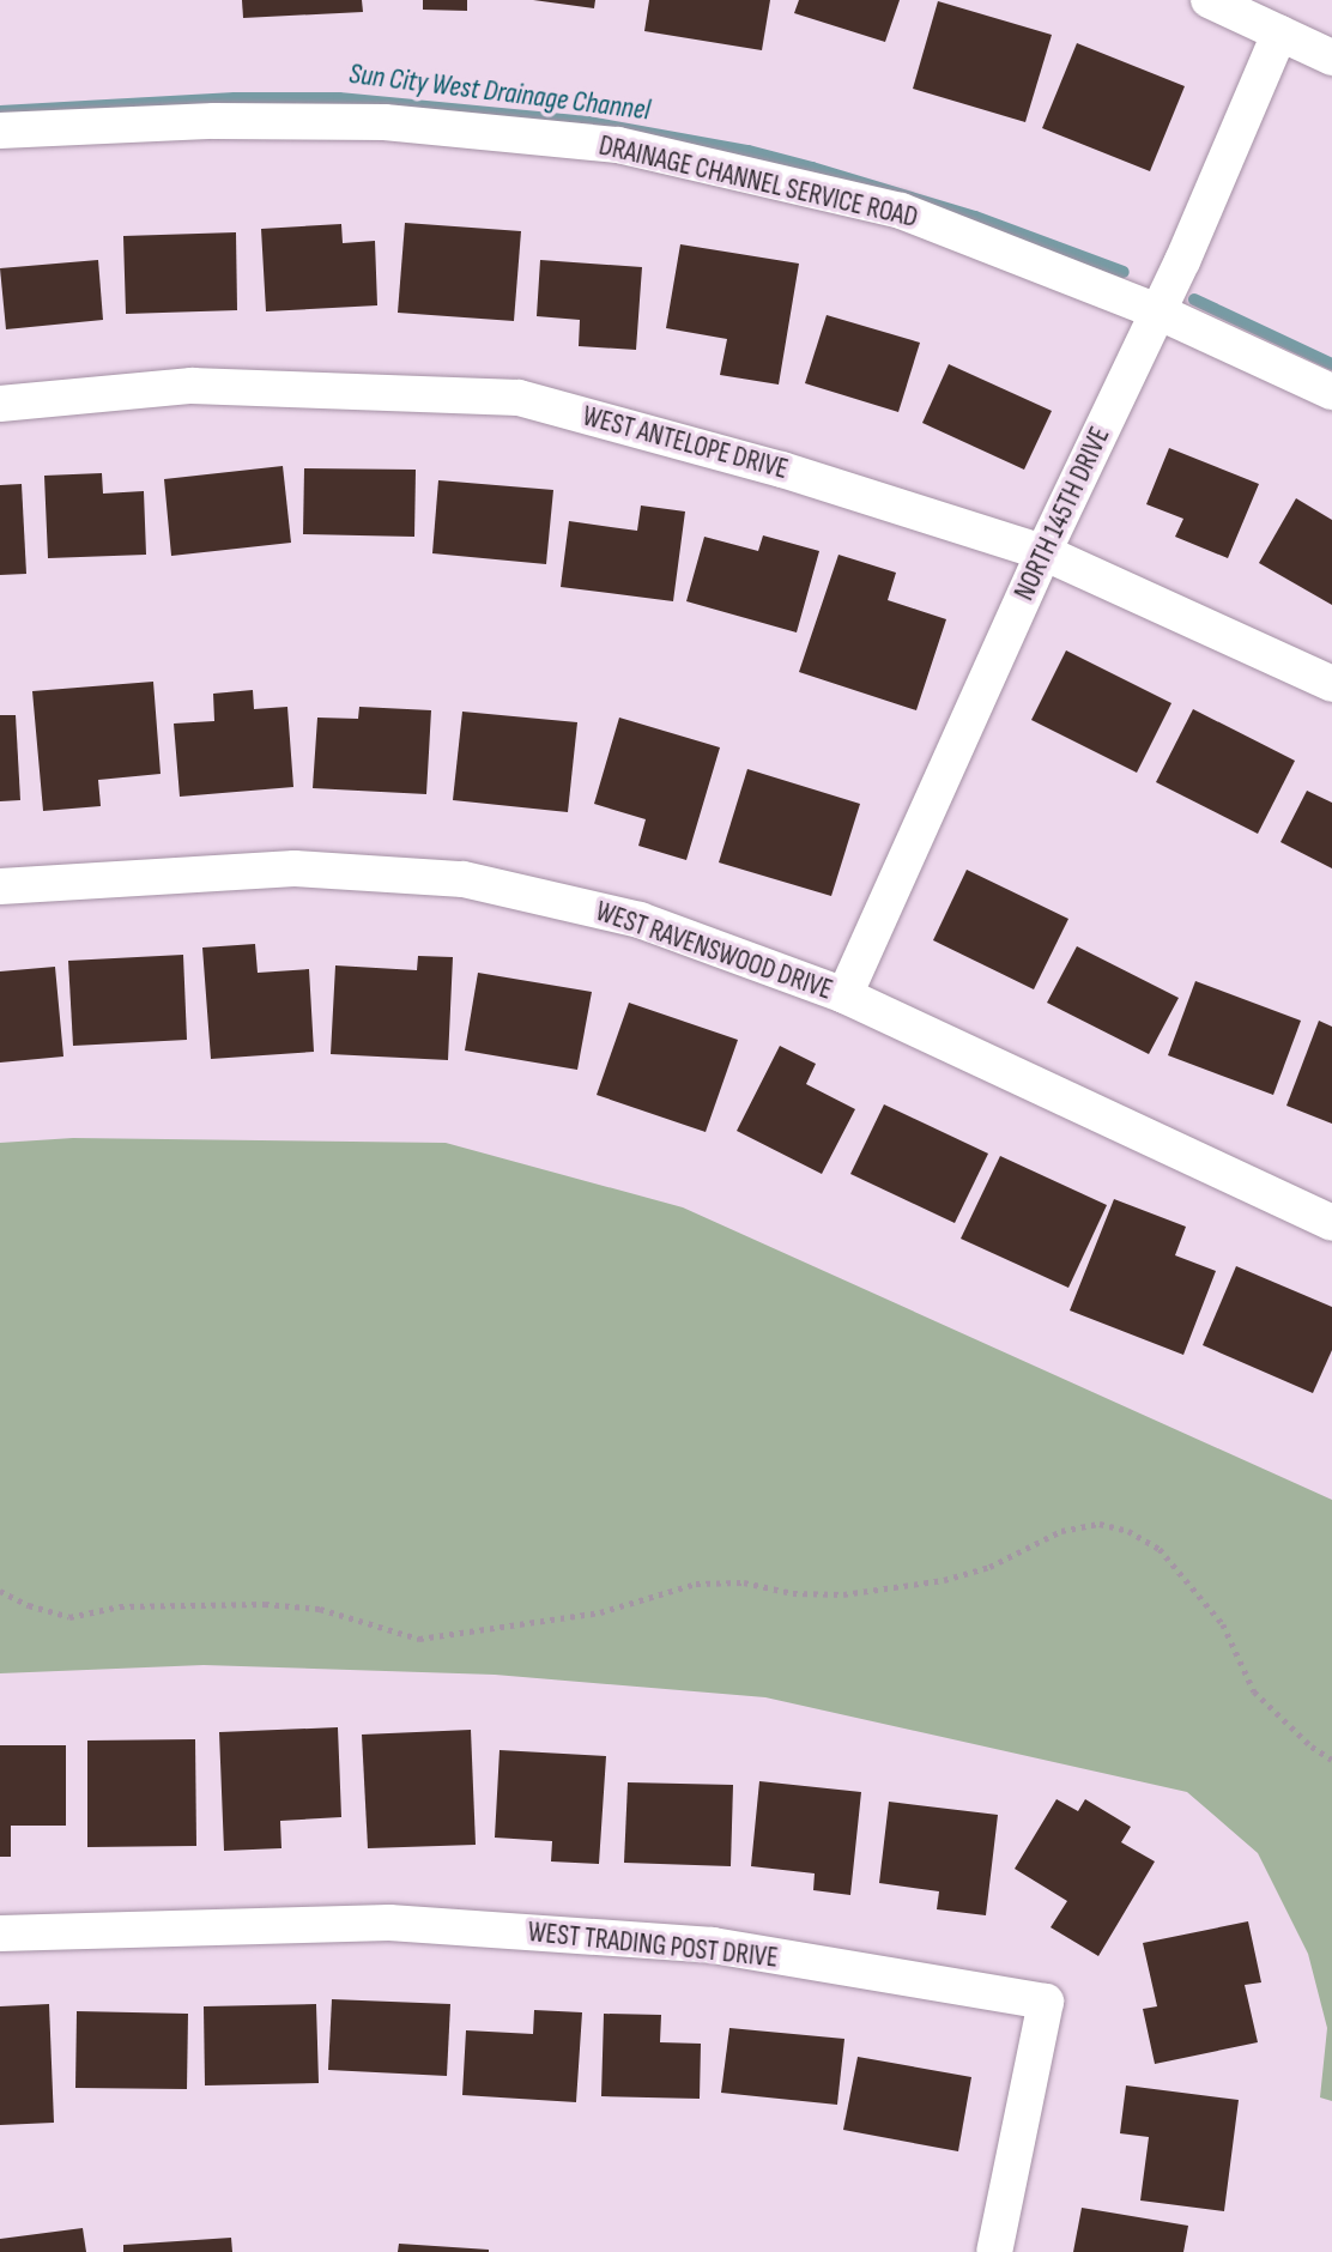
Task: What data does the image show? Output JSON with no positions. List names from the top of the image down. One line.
{"streets":{"street":["DRAINAGE CHANNEL SERVICE ROAD","WEST ANTELOPE DRIVE","NORTH 145TH DRIVE","WEST RAVENSWOOD DRIVE","WEST TRADING POST DRIVE"]},"crossings":[["DRAINAGE CHANNEL SERVICE ROAD","NORTH 145TH DRIVE"],["WEST ANTELOPE DRIVE","NORTH 145TH DRIVE"],["NORTH 145TH DRIVE","WEST RAVENSWOOD DRIVE"]],"water":["Sun City West Drainage Channel"]}
